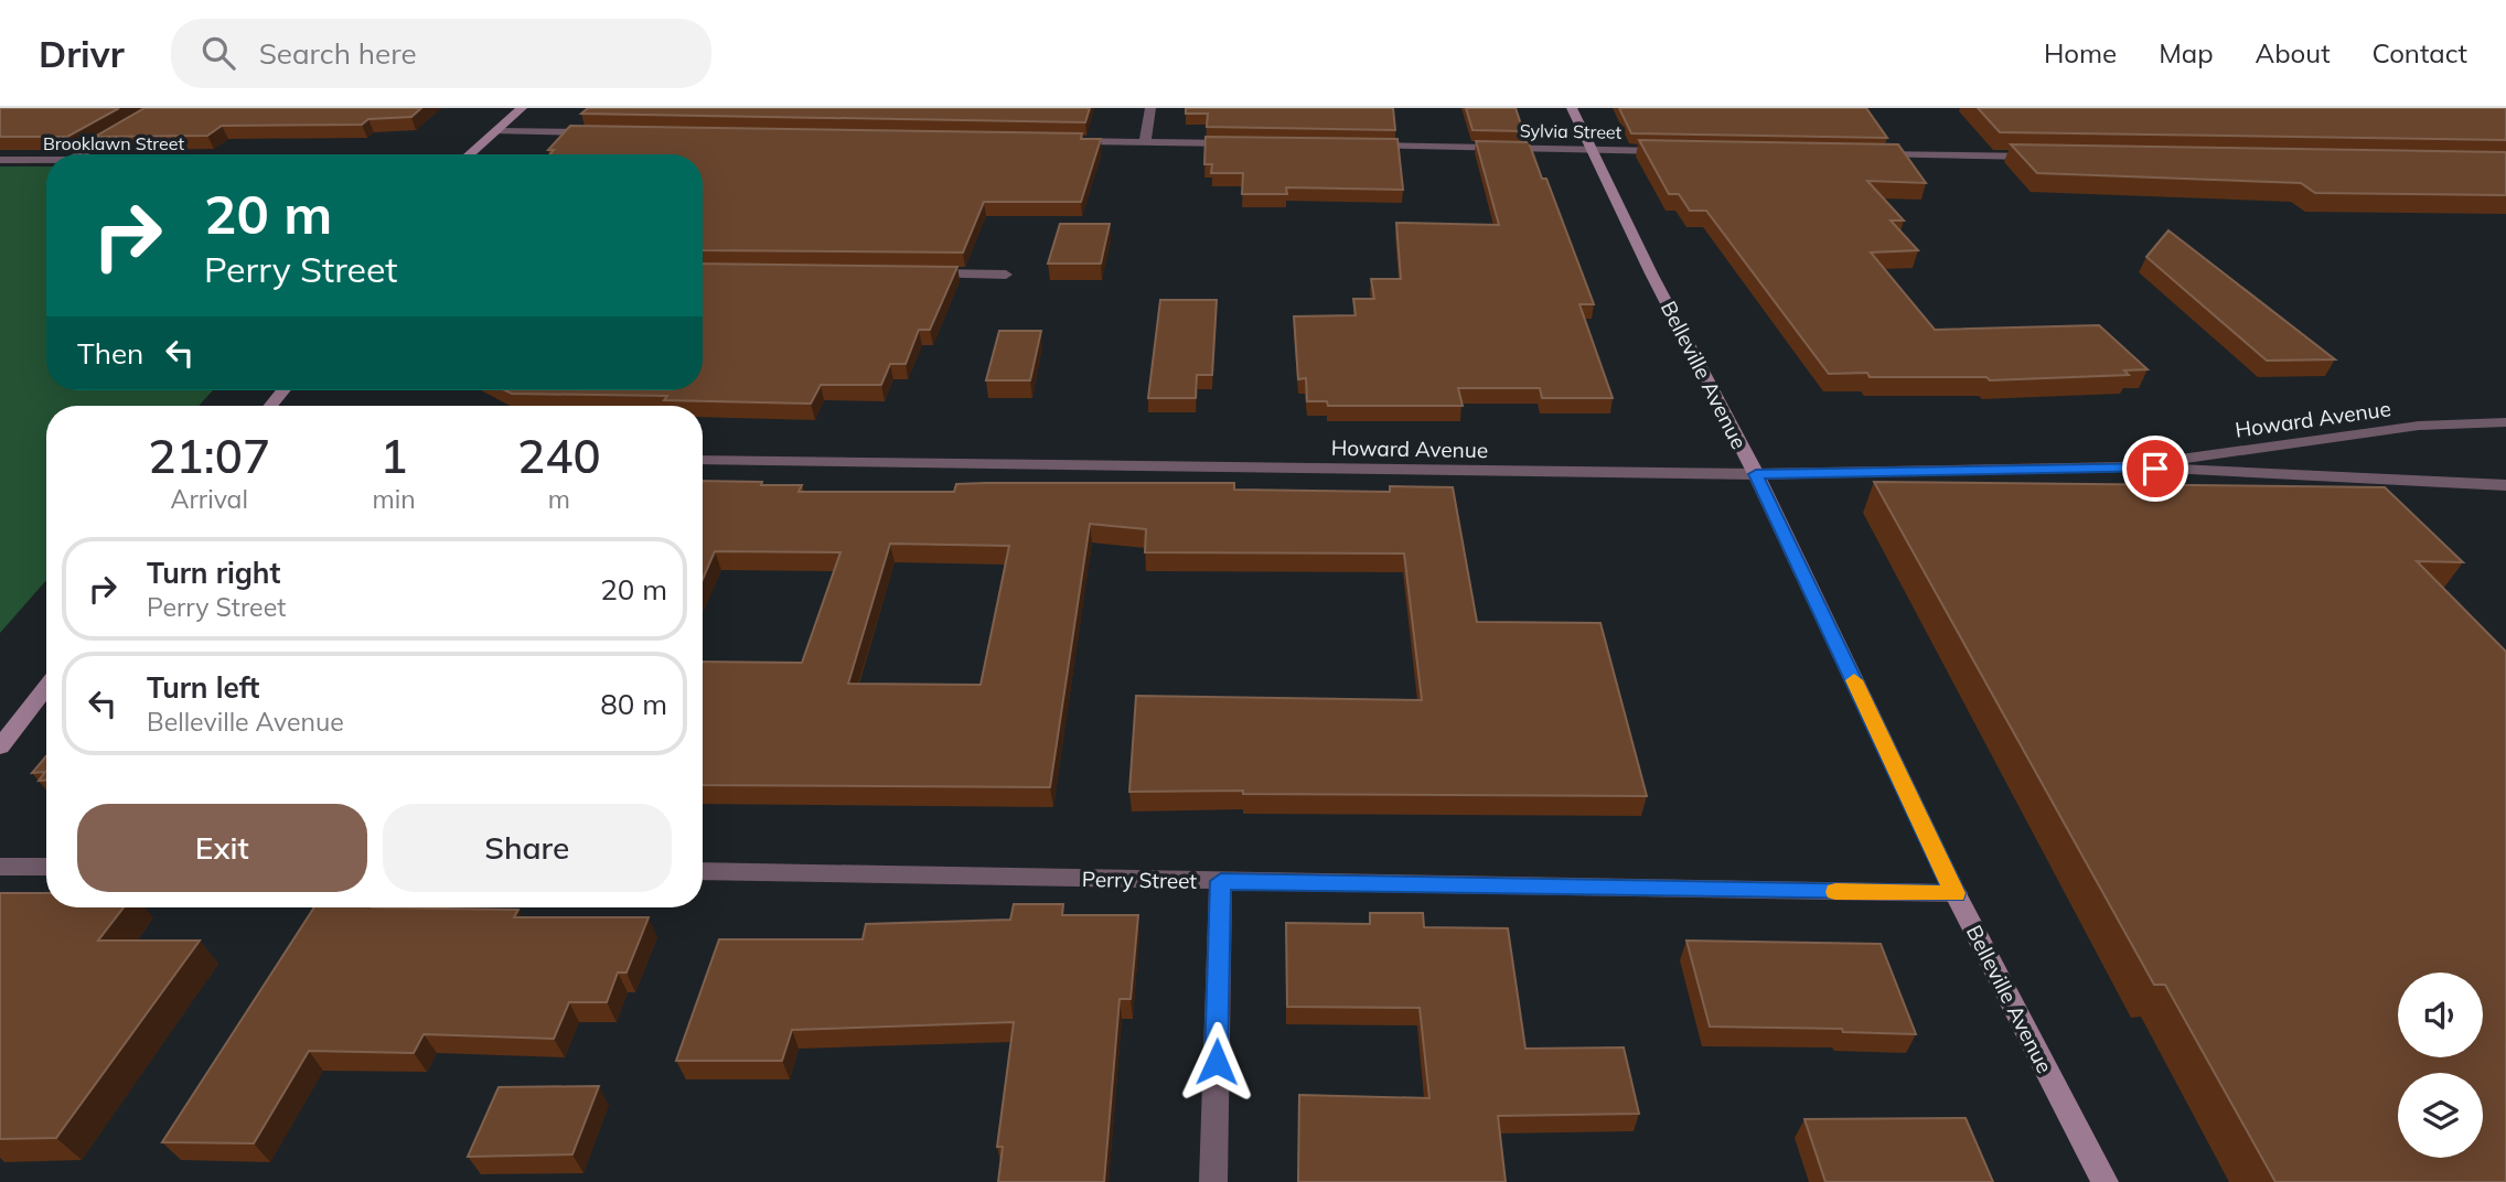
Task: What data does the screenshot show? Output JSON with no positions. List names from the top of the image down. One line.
{"streets":{"main road":["Belleville Avenue"],"street":["Sylvia Street","Brooklawn Street","Howard Avenue","Perry Street"]},"crossings":[["Sylvia Street","Belleville Avenue"],["Belleville Avenue","Howard Avenue"],["Belleville Avenue","Perry Street"]],"page":{"header":"Drivr","search":"Search here","nav":["Home","Map","About","Contact"],"turn":["20 m","Perry Street"],"then":"Then","eta":["21:07","Arrival","1","min","240","m"],"list":[{"name":"Turn right","note":"Perry Street","value":"20 m"},{"name":"Turn left","note":"Belleville Avenue","value":"80 m"}],"buttons":["Exit","Share"]}}
